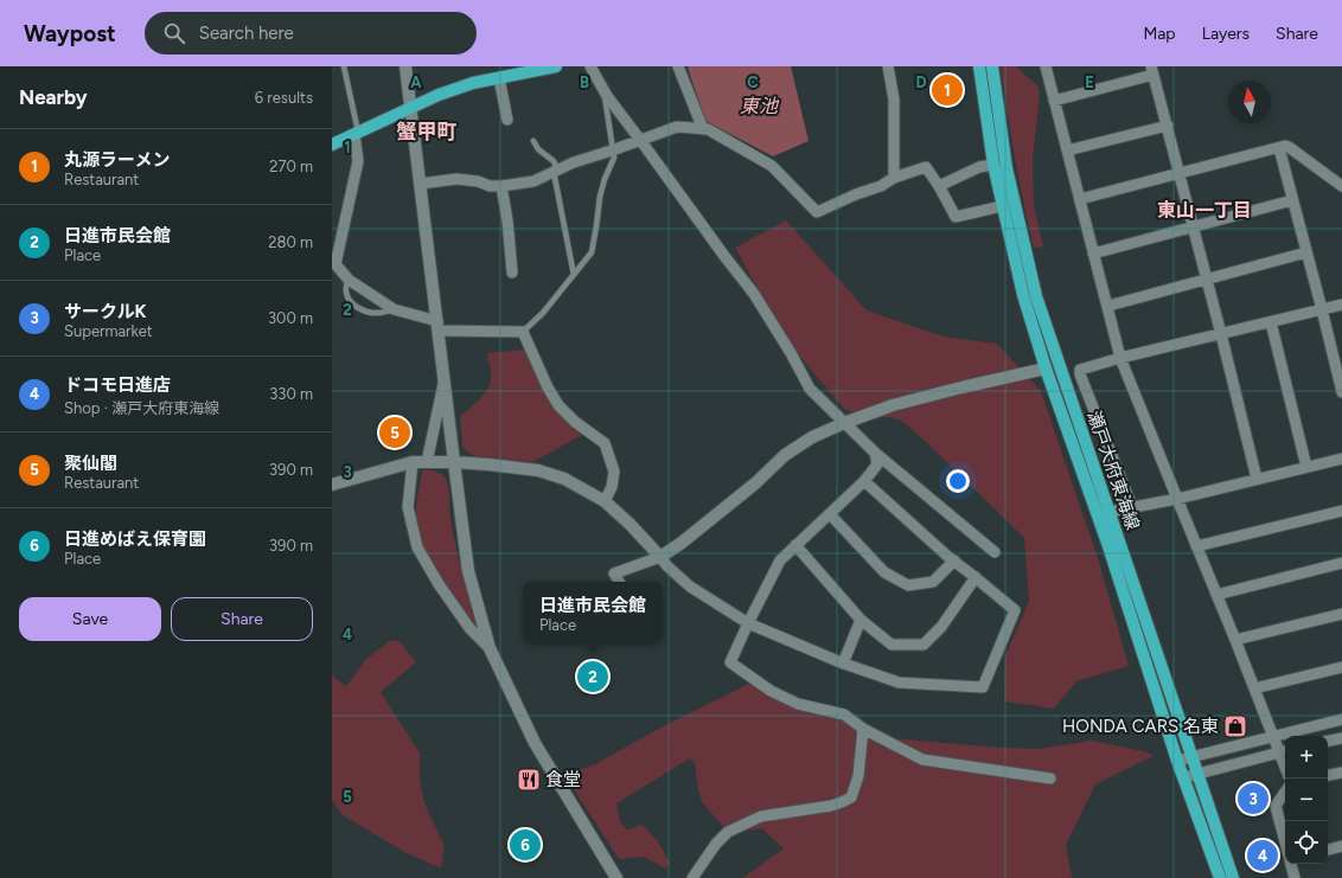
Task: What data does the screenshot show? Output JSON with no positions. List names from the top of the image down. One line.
{"streets":{"main road":["瀬戸大府東海線"]},"districts":["蟹甲町","東山一丁目"],"water":["東池"],"places":{"shop":["HONDA CARS 名東"],"restaurant":["食堂"]},"north":"top","page":{"header":"Waypost","search":"Search here","nav":["Map","Layers","Share"],"heading":["Nearby","6 results"],"pins":["1","5","2","3","6","4"],"list":[{"mark":"1","name":"丸源ラーメン","note":"Restaurant","value":"270 m"},{"mark":"2","name":"日進市民会館","note":"Place","value":"280 m"},{"mark":"3","name":"サークルK","note":"Supermarket","value":"300 m"},{"mark":"4","name":"ドコモ日進店","note":"Shop · 瀬戸大府東海線","value":"330 m"},{"mark":"5","name":"聚仙閣","note":"Restaurant","value":"390 m"},{"mark":"6","name":"日進めばえ保育園","note":"Place","value":"390 m"}],"popup":["日進市民会館","Place"],"buttons":["Save","Share"],"map_buttons":["+","−"]},"grid":{"columns":["A","B","C","D","E"],"rows":["1","2","3","4","5"]}}
